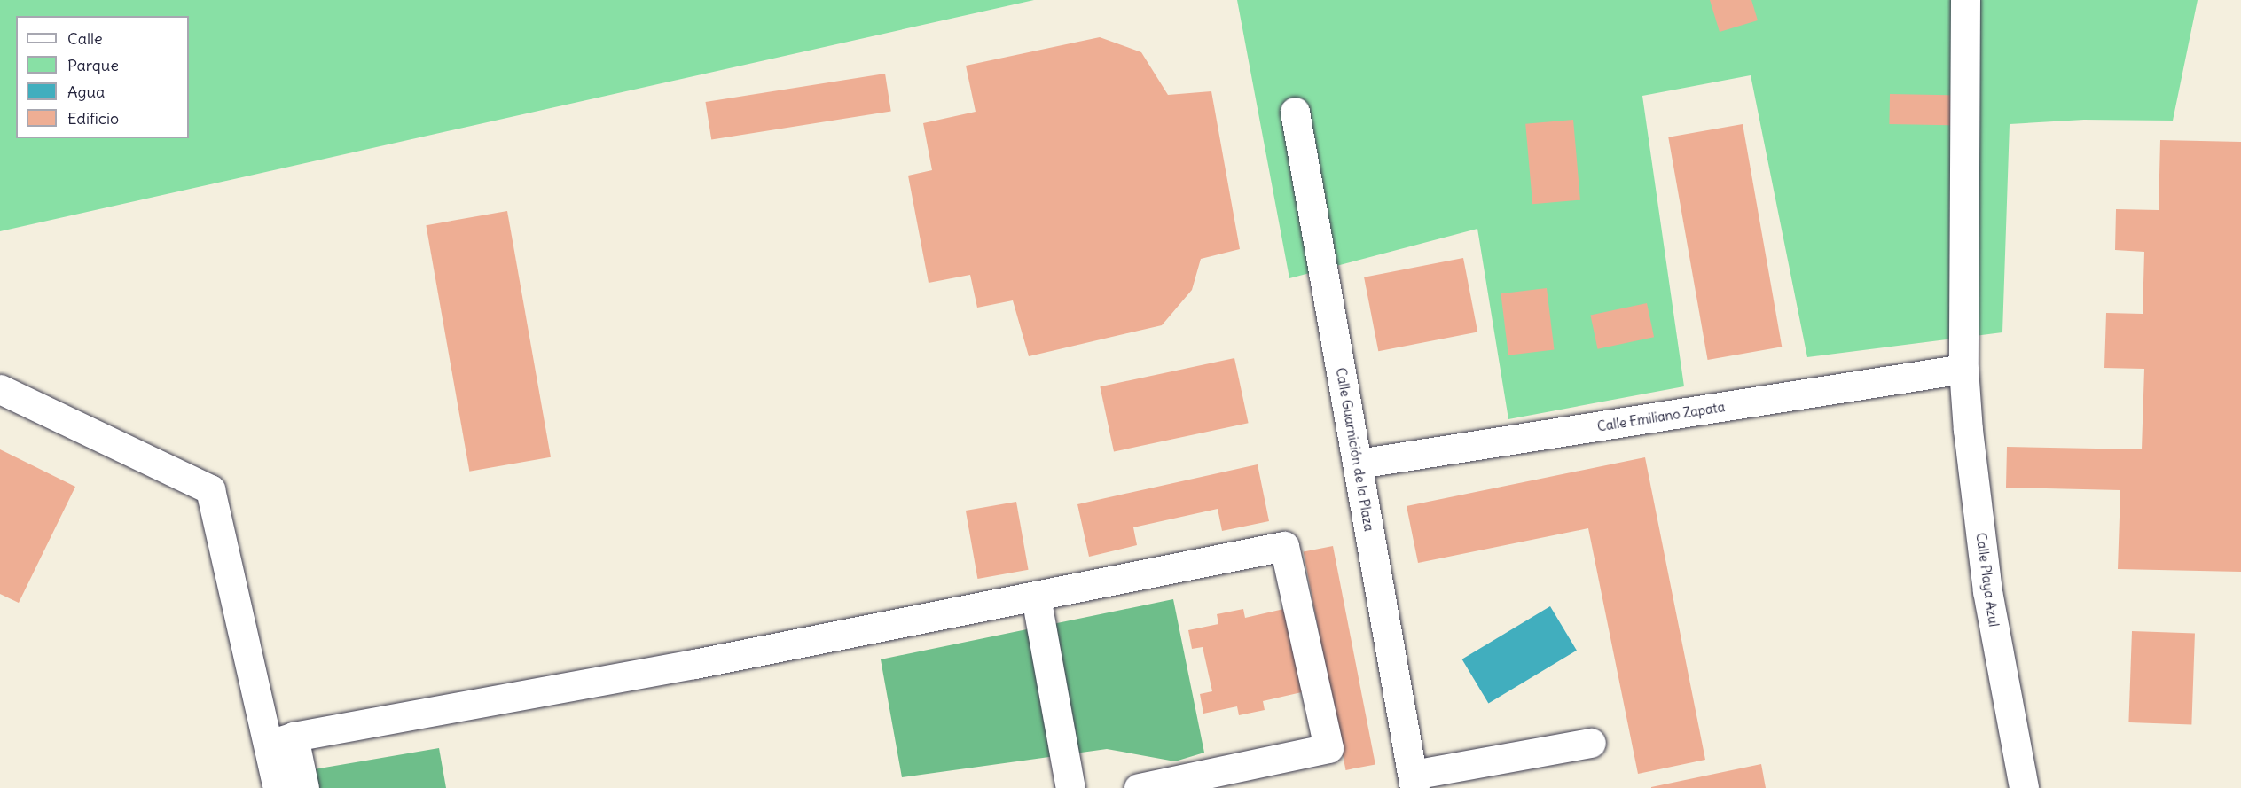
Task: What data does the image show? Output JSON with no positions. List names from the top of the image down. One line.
{"streets":{"street":["Calle Emiliano Zapata","Calle Guarnición de la Plaza","Calle Playa Azul"]},"crossings":[["Calle Emiliano Zapata","Calle Guarnición de la Plaza"],["Calle Emiliano Zapata","Calle Playa Azul"]],"legend":["Calle","Parque","Agua","Edificio"]}
